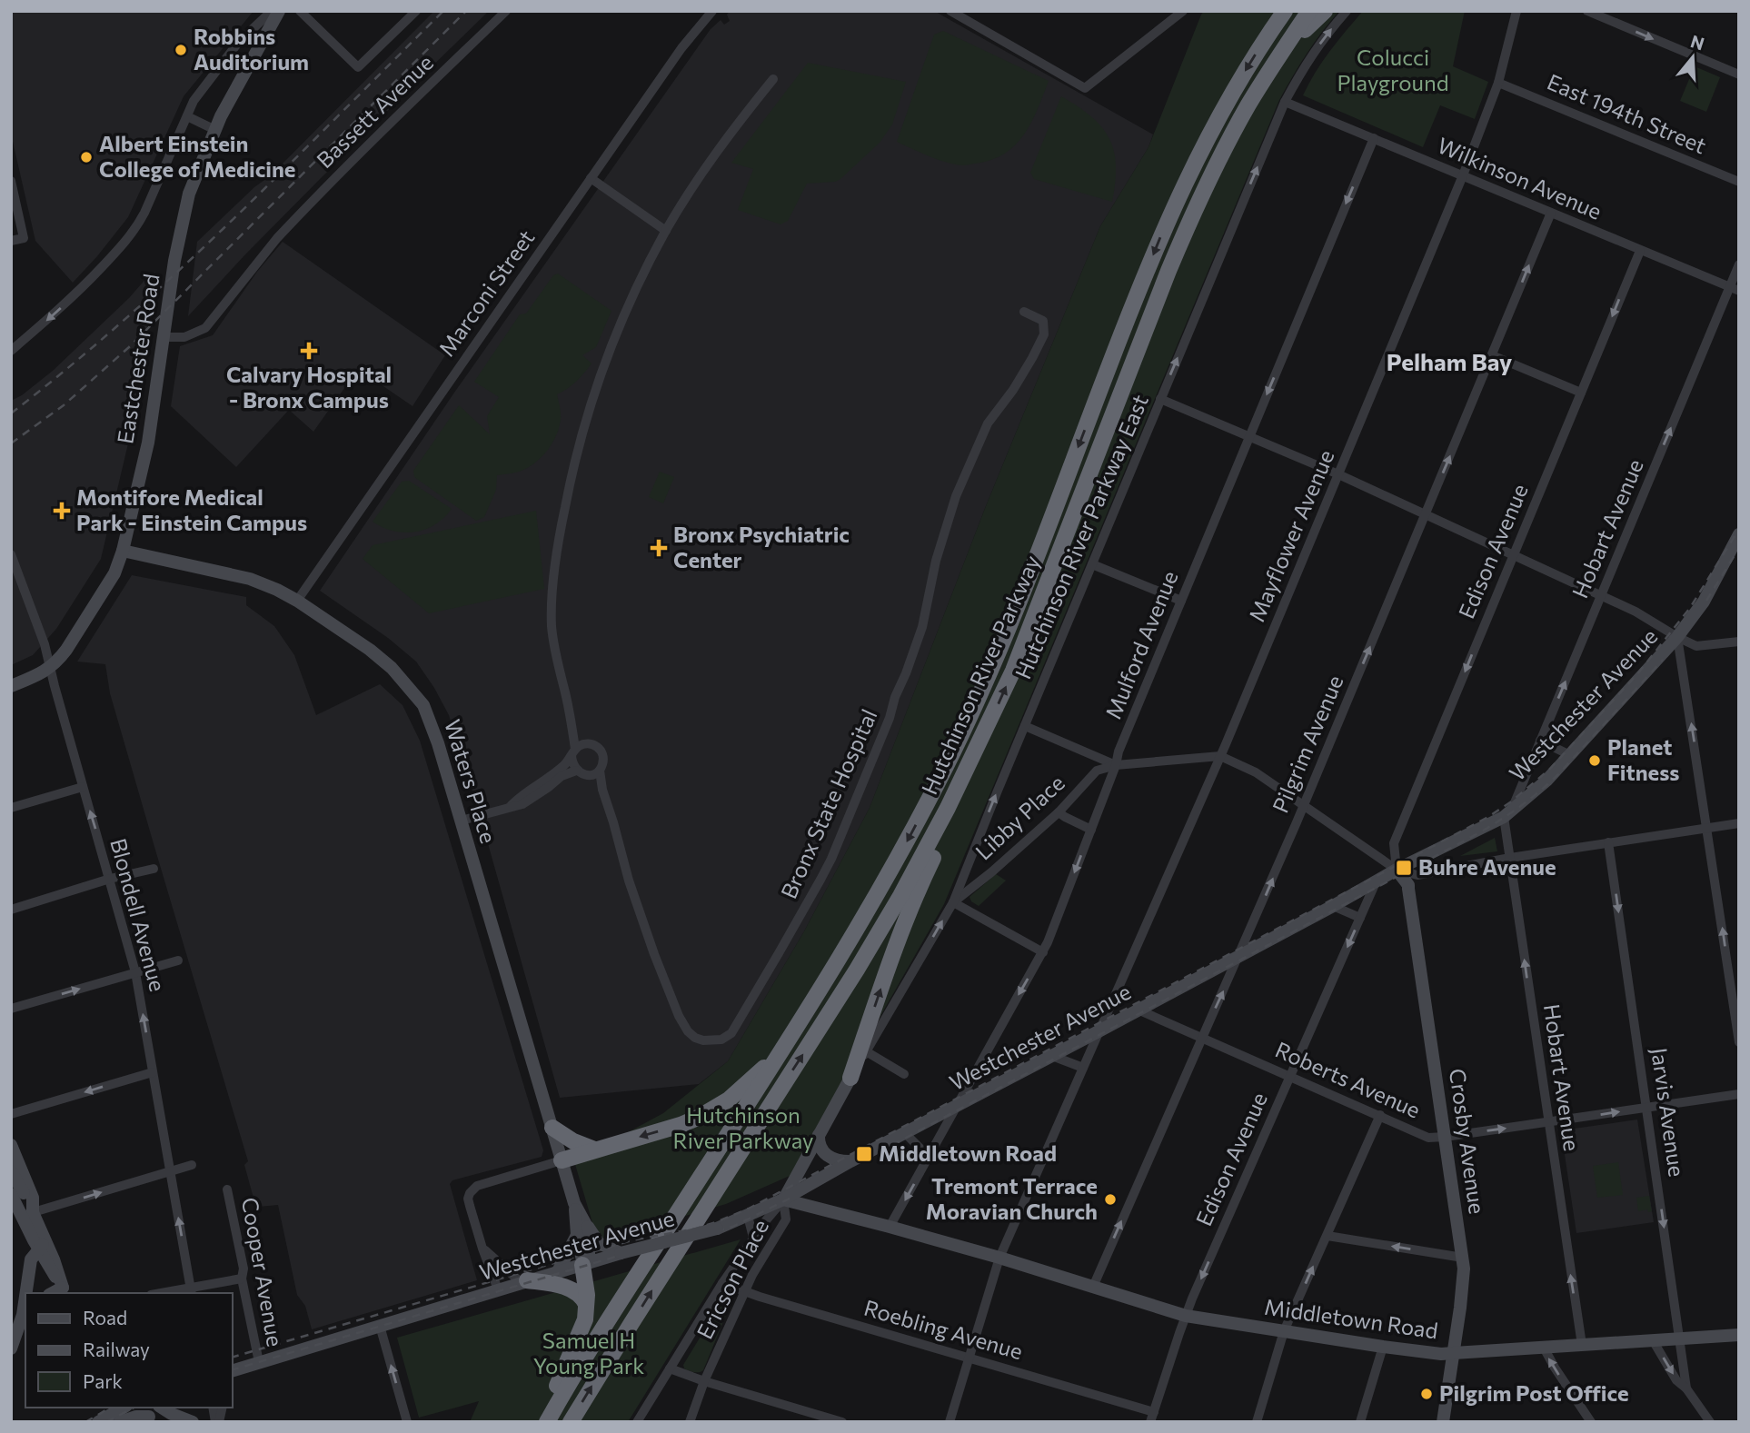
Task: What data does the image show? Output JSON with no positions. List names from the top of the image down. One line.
{"streets":{"highway":["Hutchinson River Parkway"],"main road":["Eastchester Road","Westchester Avenue","Waters Place","Crosby Avenue","Middletown Road"],"street":["Bassett Avenue","East 194th Street","Wilkinson Avenue","Marconi Street","Hobart Avenue","Mayflower Avenue","Hutchinson River Parkway East","Edison Avenue","Mulford Avenue","Pilgrim Avenue","Bronx State Hospital","Libby Place","Blondell Avenue","Roberts Avenue","Jarvis Avenue","Cooper Avenue","Ericson Place","Roebling Avenue"]},"crossings":[["Bassett Avenue","Eastchester Road"],["East 194th Street","Mayflower Avenue"],["Wilkinson Avenue","Hobart Avenue"],["Wilkinson Avenue","Mayflower Avenue"],["Wilkinson Avenue","Hutchinson River Parkway East"],["Wilkinson Avenue","Edison Avenue"],["Wilkinson Avenue","Mulford Avenue"],["Wilkinson Avenue","Pilgrim Avenue"],["Marconi Street","Waters Place"],["Eastchester Road","Waters Place"],["Eastchester Road","Blondell Avenue"],["Hobart Avenue","Westchester Avenue"],["Hobart Avenue","Roberts Avenue"],["Hobart Avenue","Middletown Road"],["Mayflower Avenue","Westchester Avenue"],["Mayflower Avenue","Middletown Road"],["Mayflower Avenue","Roebling Avenue"],["Hutchinson River Parkway East","Libby Place"],["Edison Avenue","Westchester Avenue"],["Edison Avenue","Roberts Avenue"],["Edison Avenue","Crosby Avenue"],["Edison Avenue","Middletown Road"],["Edison Avenue","Roebling Avenue"],["Mulford Avenue","Westchester Avenue"],["Mulford Avenue","Libby Place"],["Mulford Avenue","Middletown Road"],["Westchester Avenue","Pilgrim Avenue"],["Westchester Avenue","Waters Place"],["Westchester Avenue","Roberts Avenue"],["Westchester Avenue","Crosby Avenue"],["Westchester Avenue","Cooper Avenue"],["Westchester Avenue","Ericson Place"],["Westchester Avenue","Middletown Road"],["Pilgrim Avenue","Roberts Avenue"],["Pilgrim Avenue","Middletown Road"],["Roberts Avenue","Jarvis Avenue"],["Roberts Avenue","Crosby Avenue"],["Jarvis Avenue","Middletown Road"],["Crosby Avenue","Middletown Road"],["Ericson Place","Middletown Road"],["Ericson Place","Roebling Avenue"]],"one_way":["Hobart Avenue","Hutchinson River Parkway East","Edison Avenue","Mulford Avenue","Pilgrim Avenue","Blondell Avenue","Jarvis Avenue"],"districts":["Pelham Bay"],"parks":["Colucci Playground","Hutchinson River Parkway","Samuel H Young Park"],"places":{"other":["Robbins Auditorium","Albert Einstein College of Medicine","Planet Fitness","Tremont Terrace Moravian Church","Pilgrim Post Office"],"health":["Calvary Hospital - Bronx Campus","Montifore Medical Park - Einstein Campus","Bronx Psychiatric Center"],"transit":["Buhre Avenue","Middletown Road"]},"legend":["Road","Railway","Park"],"north":"top"}
